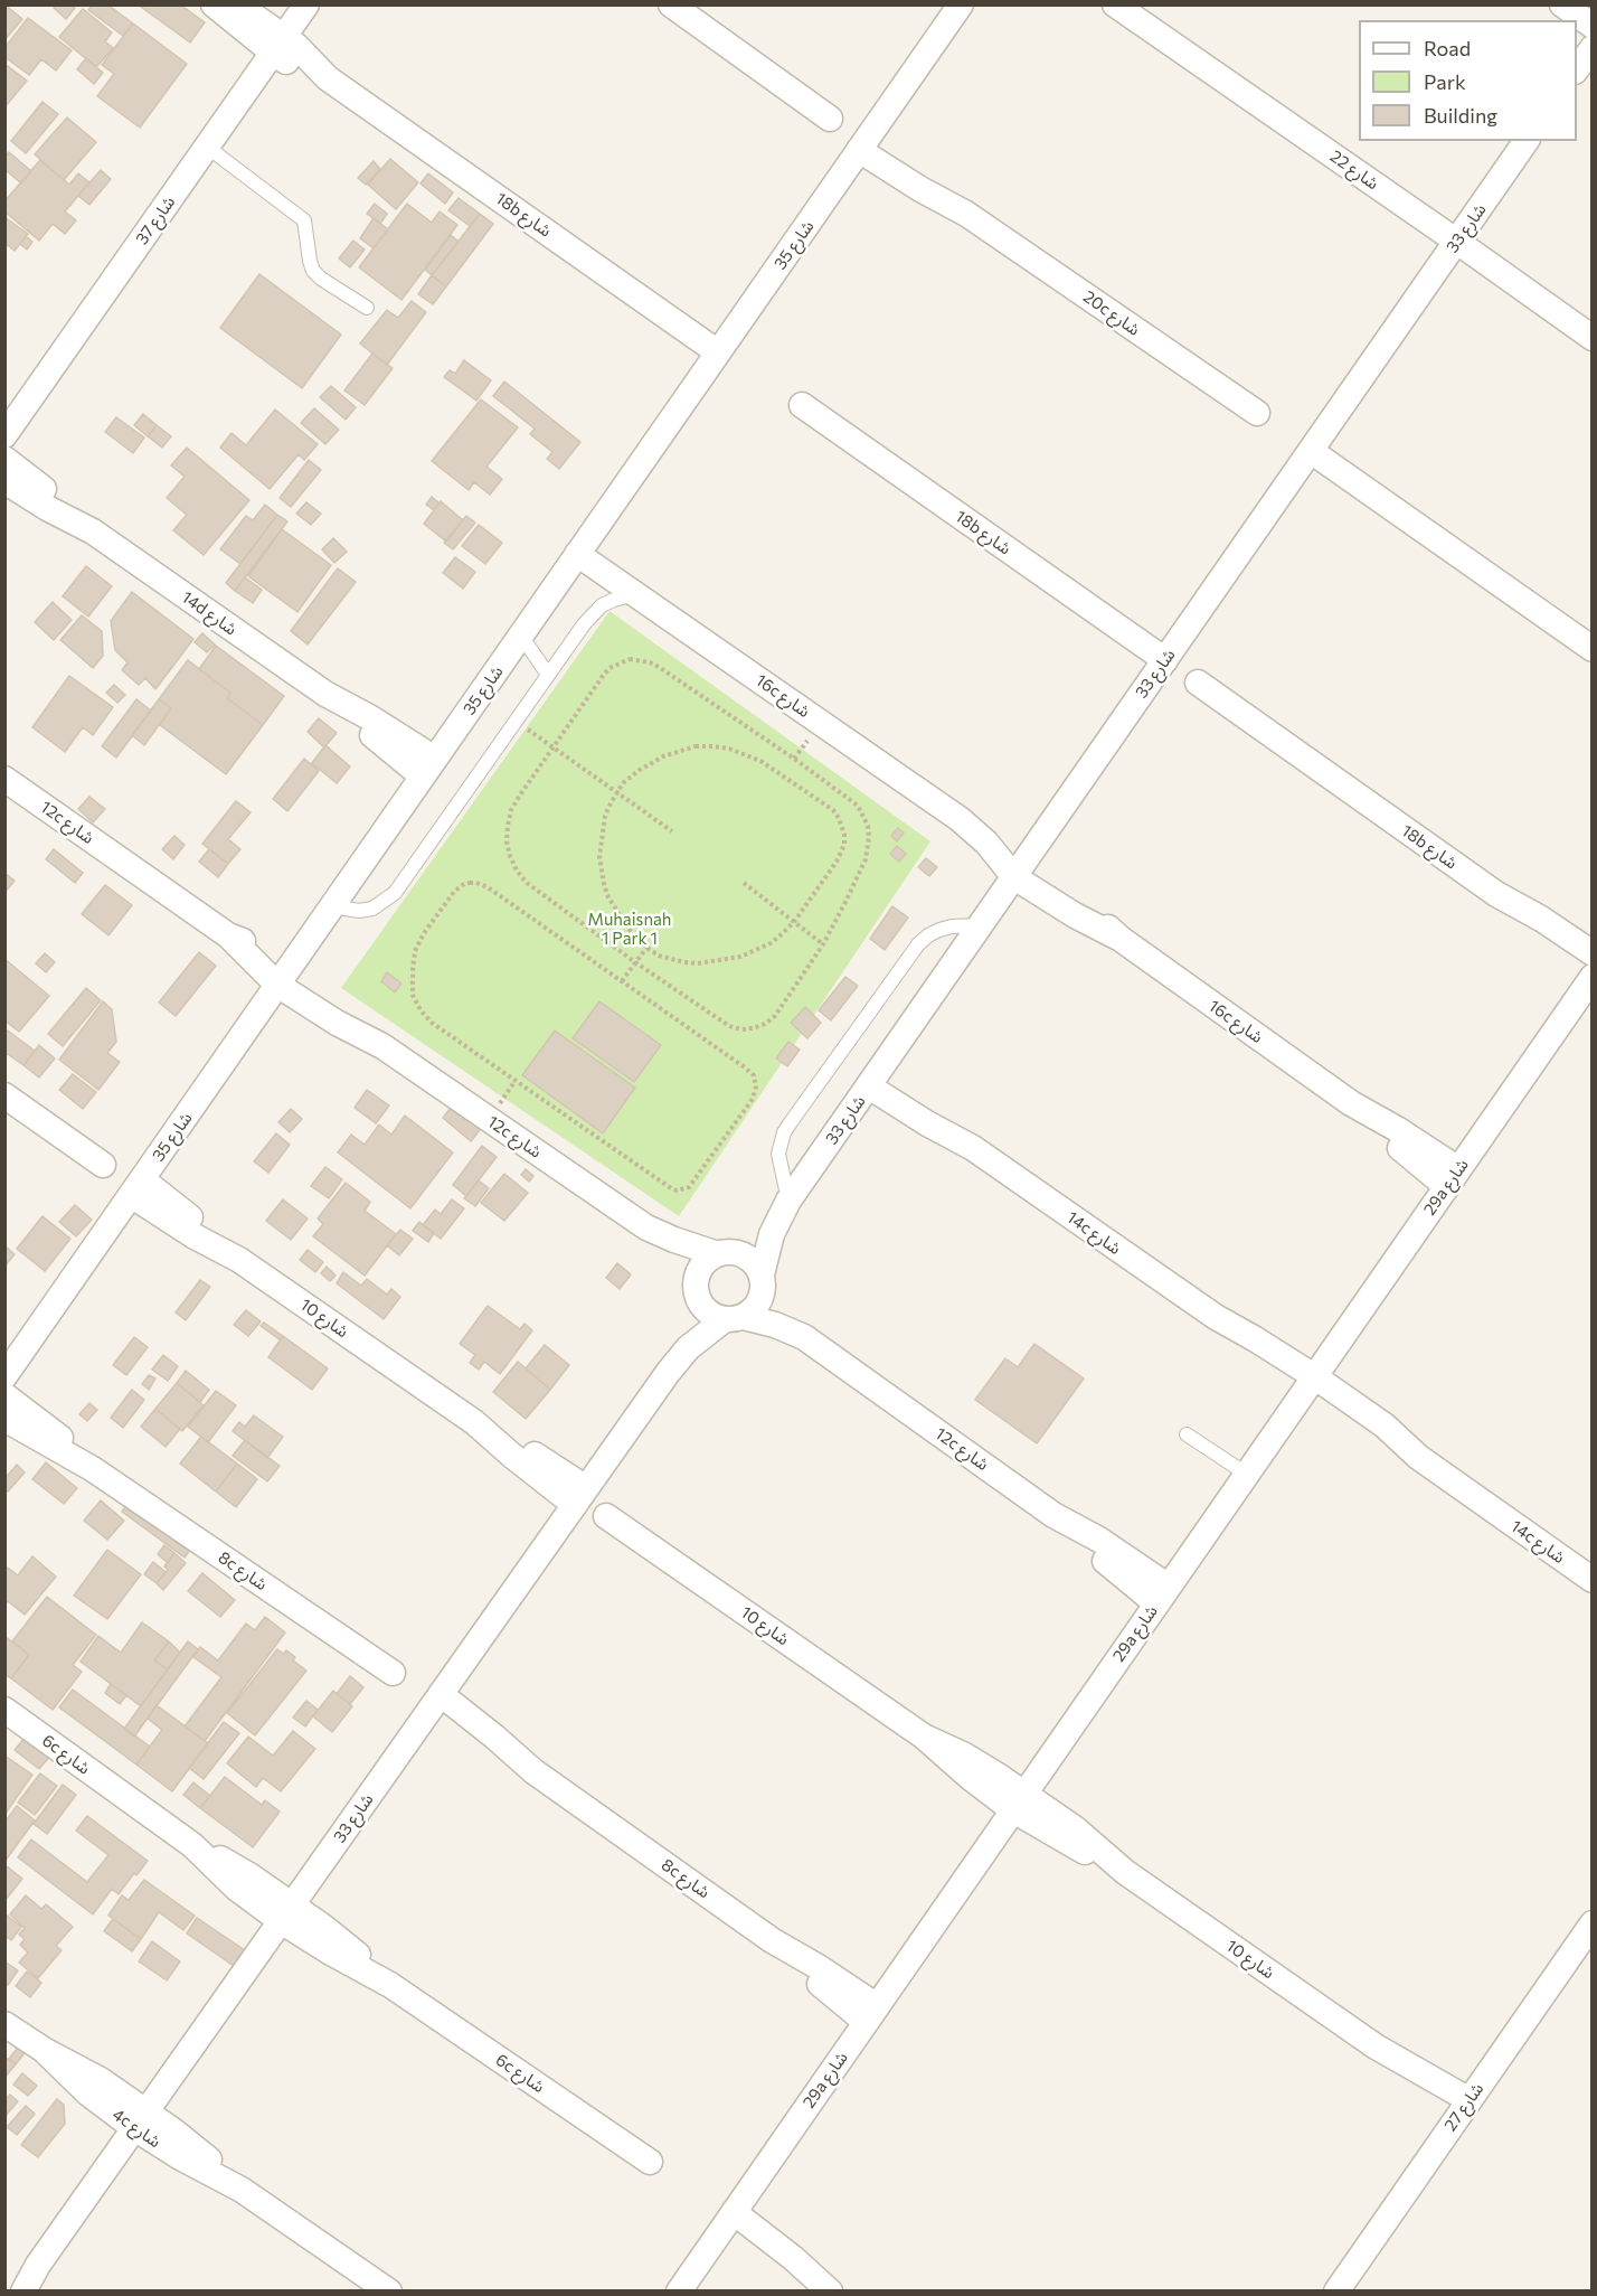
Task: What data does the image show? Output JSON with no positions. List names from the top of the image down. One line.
{"streets":{"street":["شارع 22","18b شارع","شارع 37","شارع 33","شارع 35","20c شارع","14d شارع","16c شارع","12c شارع","29a شارع","14c شارع","شارع 10","8c شارع","6c شارع","شارع 27","4c شارع"]},"crossings":[["شارع 22","شارع 33"],["18b شارع","شارع 37"],["18b شارع","شارع 33"],["18b شارع","شارع 35"],["18b شارع","29a شارع"],["شارع 33","16c شارع"],["شارع 33","12c شارع"],["شارع 33","14c شارع"],["شارع 33","شارع 10"],["شارع 33","8c شارع"],["شارع 33","6c شارع"],["شارع 33","4c شارع"],["شارع 35","20c شارع"],["شارع 35","14d شارع"],["شارع 35","16c شارع"],["شارع 35","12c شارع"],["شارع 35","شارع 10"],["16c شارع","29a شارع"],["12c شارع","29a شارع"],["29a شارع","14c شارع"],["29a شارع","شارع 10"],["29a شارع","8c شارع"],["شارع 10","شارع 27"]],"parks":["Muhaisnah 1 Park 1"],"legend":["Road","Park","Building"]}
